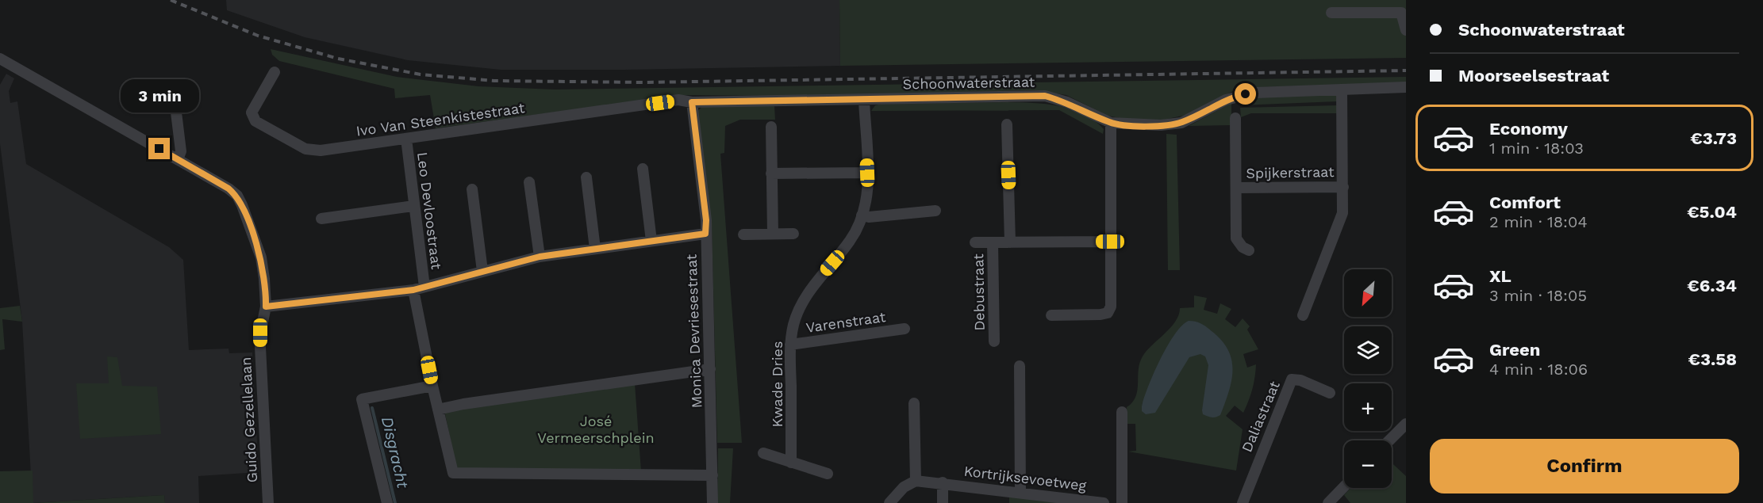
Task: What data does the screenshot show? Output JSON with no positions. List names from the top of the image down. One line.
{"streets":{"street":["Schoonwaterstraat","Ivo Van Steenkistestraat","Spijkerstraat","Leo Devloostraat","Debustraat","Varenstraat","Monica Devriesestraat","Kwade Dries","Daliastraat","Guido Gezellelaan","Kortrijksevoetweg"]},"crossings":[["Schoonwaterstraat","Ivo Van Steenkistestraat"],["Schoonwaterstraat","Monica Devriesestraat"],["Schoonwaterstraat","Kwade Dries"],["Ivo Van Steenkistestraat","Leo Devloostraat"],["Ivo Van Steenkistestraat","Monica Devriesestraat"],["Varenstraat","Kwade Dries"]],"water":["Disgracht"],"parks":["José Vermeerschplein"],"north":"bottom left","page":{"banner":["Schoonwaterstraat","Moorseelsestraat"],"bubble":"3 min","list":[{"name":"Economy","note":"1 min · 18:03","value":"€3.73"},{"name":"Comfort","note":"2 min · 18:04","value":"€5.04"},{"name":"XL","note":"3 min · 18:05","value":"€6.34"},{"name":"Green","note":"4 min · 18:06","value":"€3.58"}],"map_buttons":["+","−"],"buttons":"Confirm"}}
